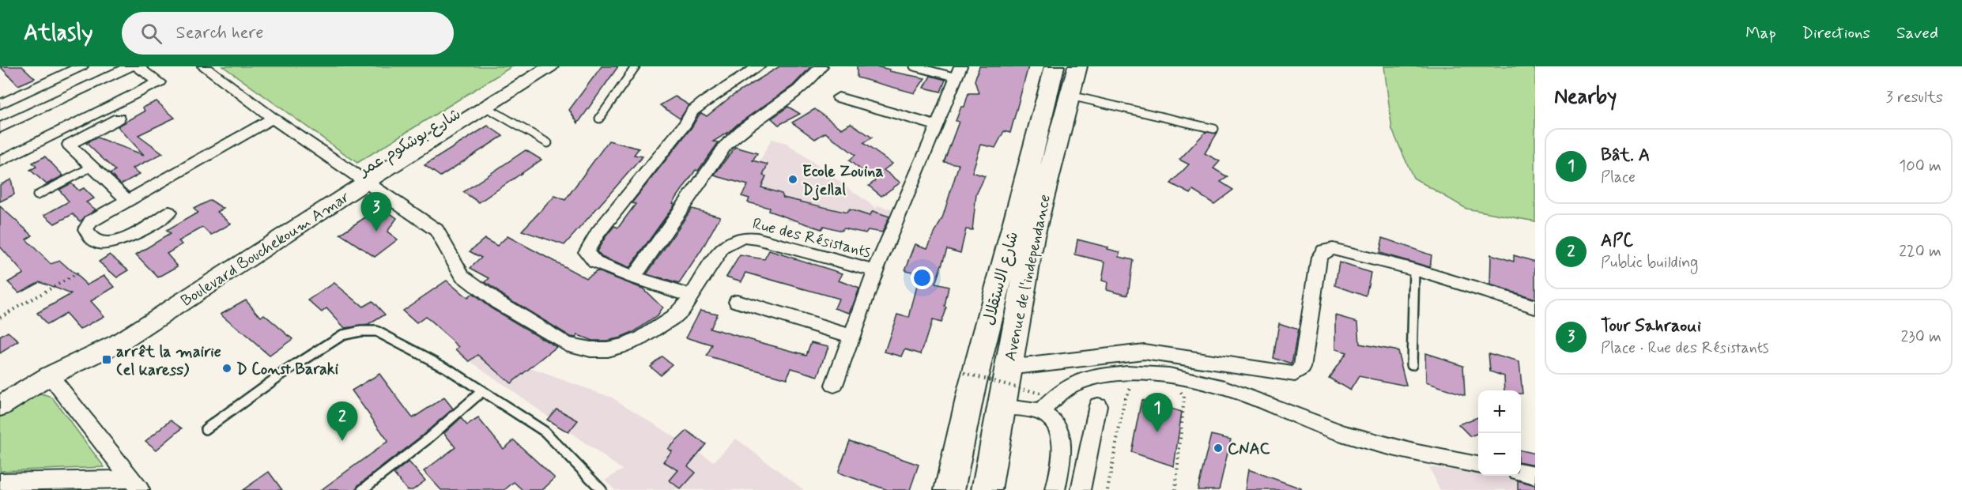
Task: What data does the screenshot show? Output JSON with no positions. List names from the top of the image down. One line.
{"streets":{"main road":["Avenue de l'independance","شارع الاستقلال"],"street":["شارع بوشكوم عمر","Rue des Résistants","Boulevard Bouchekoum Amar"]},"crossings":[["شارع بوشكوم عمر","Rue des Résistants"],["شارع بوشكوم عمر","Boulevard Bouchekoum Amar"],["Rue des Résistants","Boulevard Bouchekoum Amar"]],"places":{"other":["Ecole Zouina Djellal","D Const Baraki","CNAC"],"transit":["arrêt la mairie (el karess)"]},"page":{"header":"Atlasly","search":"Search here","nav":["Map","Directions","Saved"],"heading":["Nearby","3 results"],"list":[{"mark":"1","name":"Bât. A","note":"Place","value":"100 m"},{"mark":"2","name":"APC","note":"Public building","value":"220 m"},{"mark":"3","name":"Tour Sahraoui","note":"Place · Rue des Résistants","value":"230 m"}],"pins":["3","1","2"],"map_buttons":["+","−"]}}
